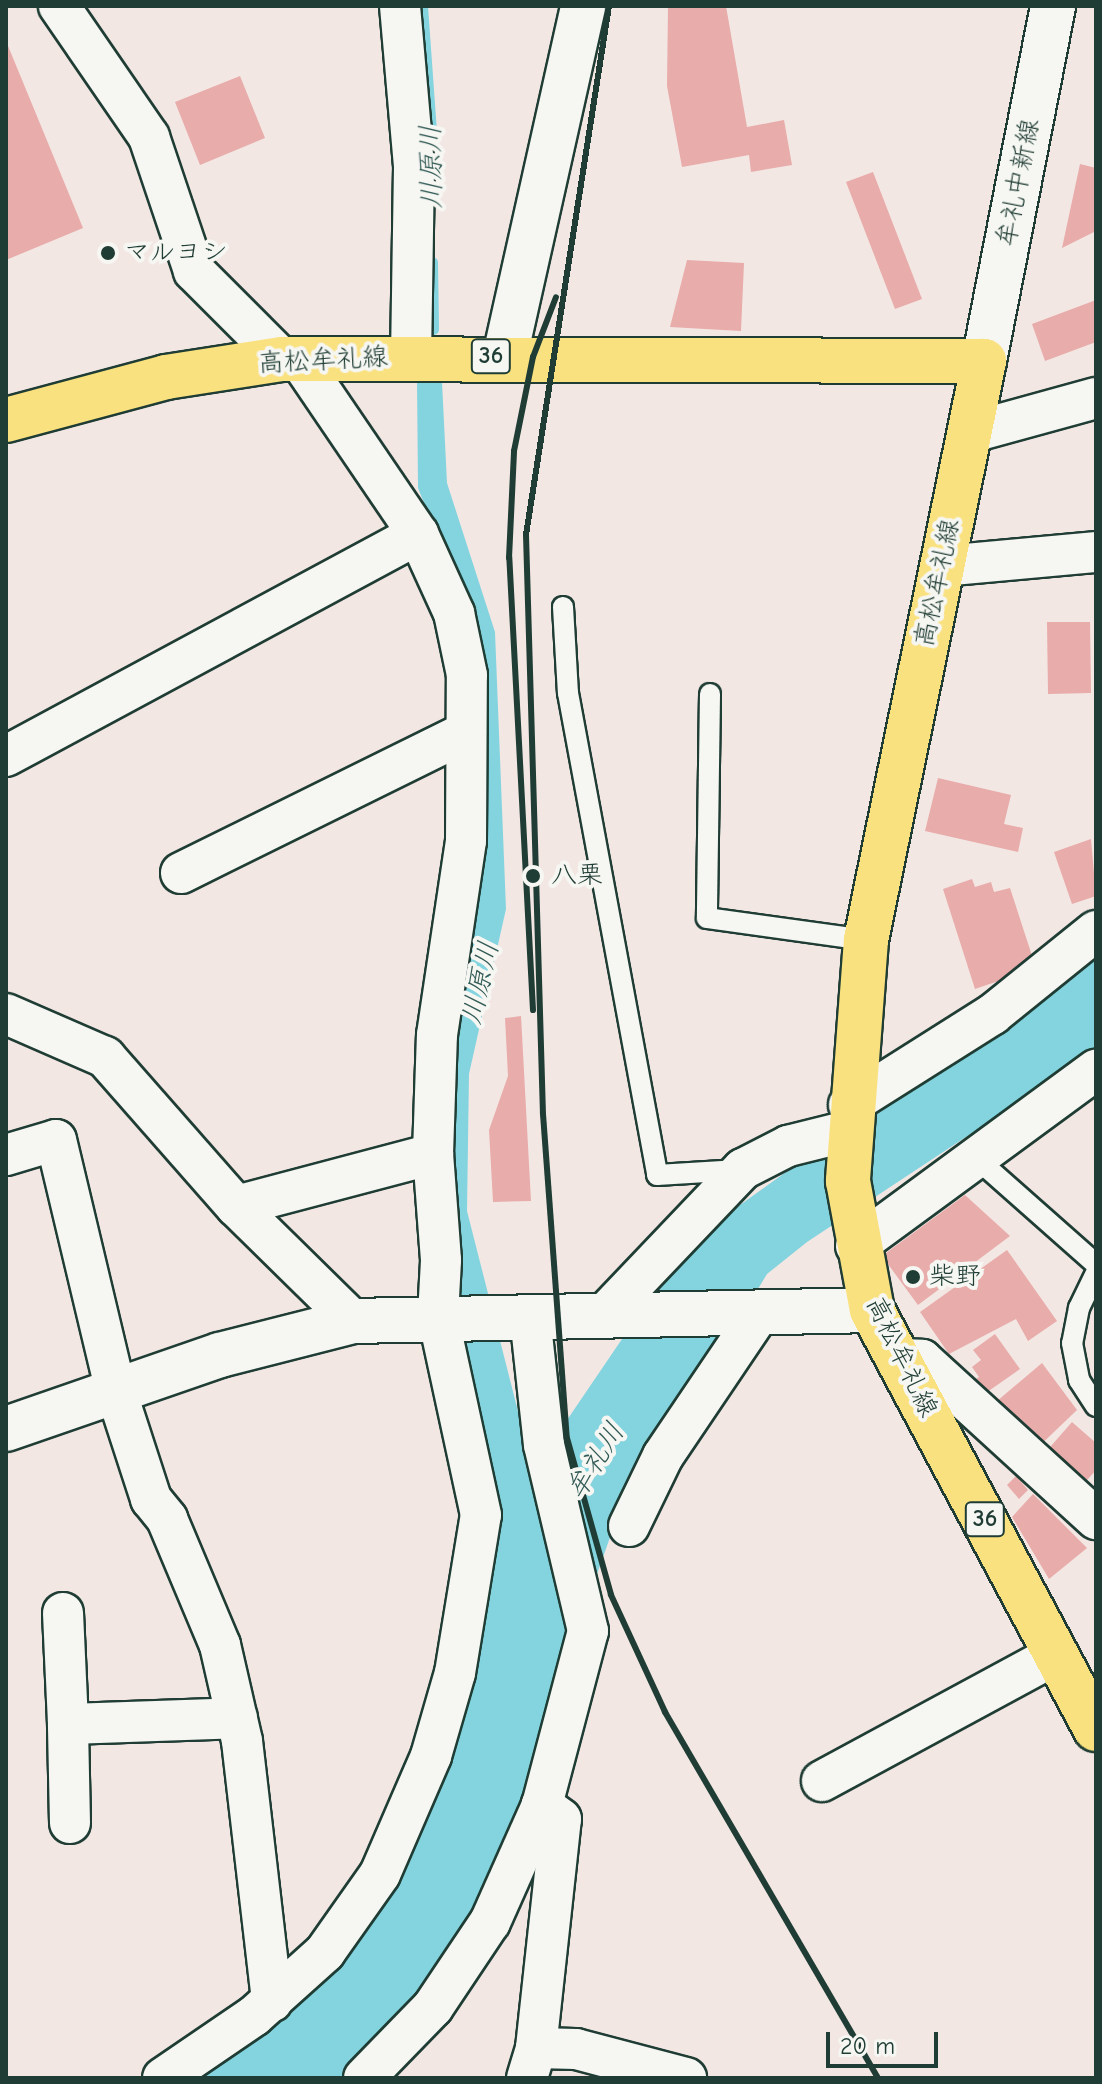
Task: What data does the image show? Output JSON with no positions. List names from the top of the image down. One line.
{"streets":{"main road":["36","高松牟礼線"],"street":["牟礼中新線"]},"crossings":[["牟礼中新線","高松牟礼線"]],"water":["川原川","牟礼川"],"places":["マルヨシ","八栗","柴野"],"scale_bar":"20 m"}
